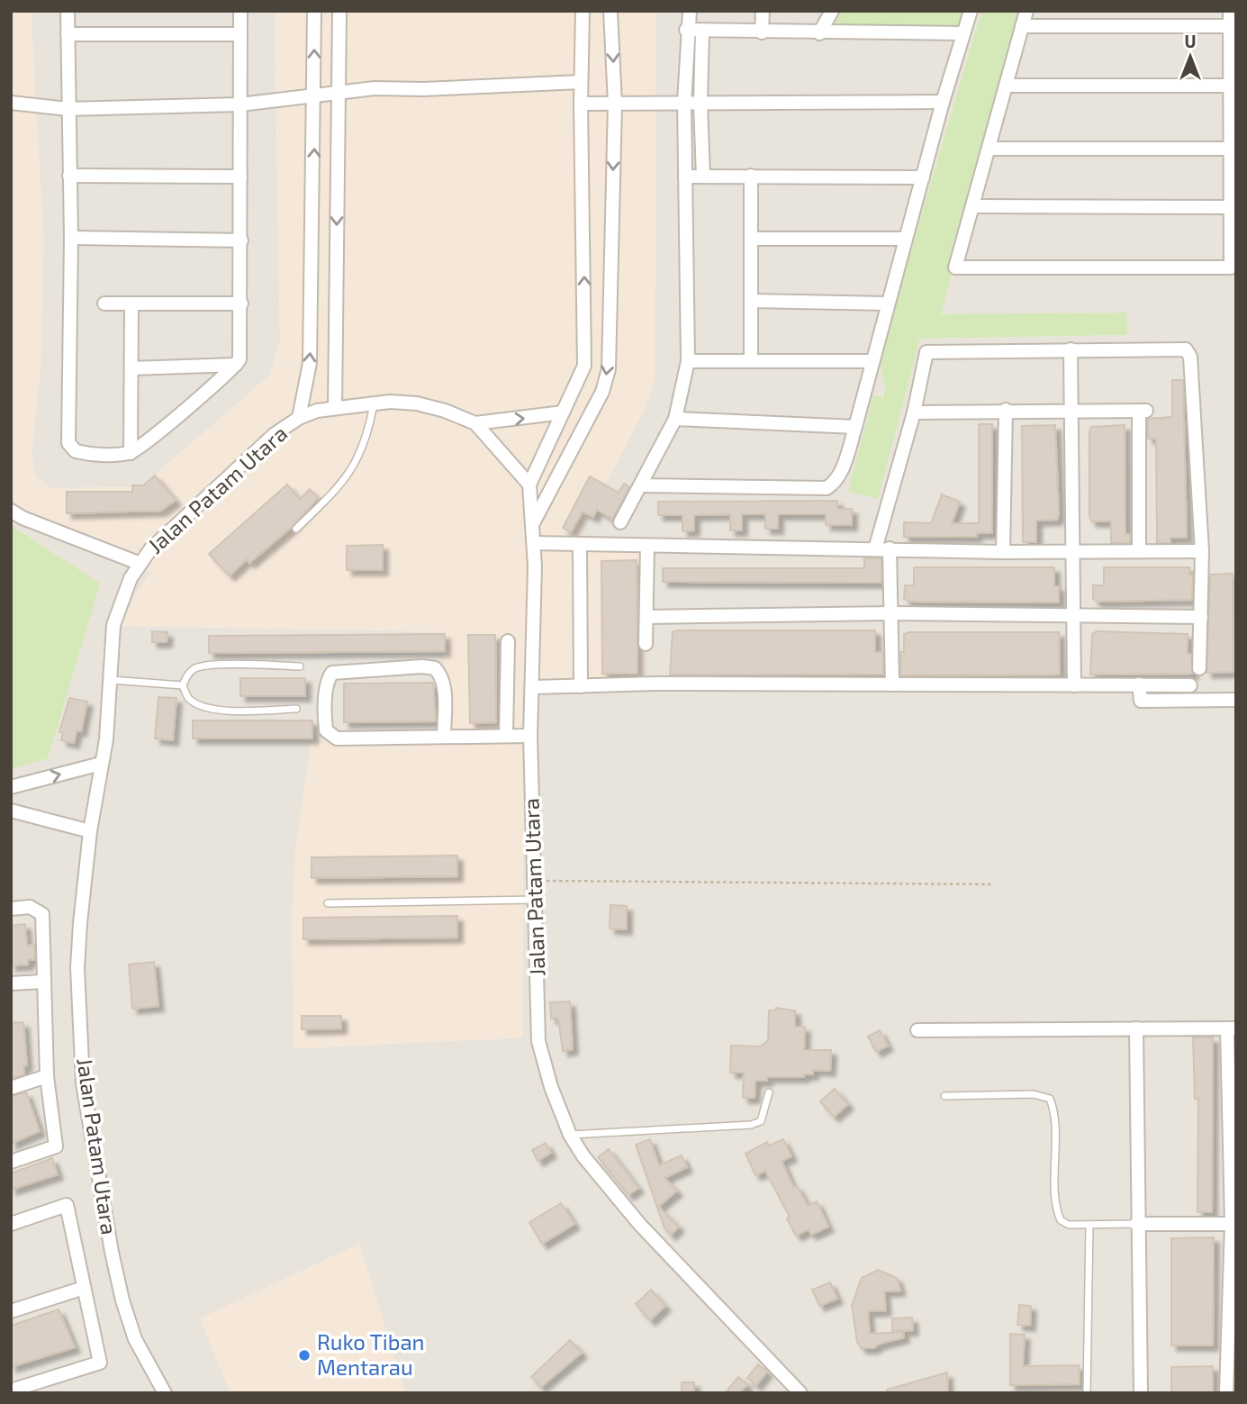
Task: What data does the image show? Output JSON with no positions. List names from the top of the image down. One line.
{"streets":{"street":["Jalan Patam Utara"]},"places":["Ruko Tiban Mentarau"],"north":"top"}
